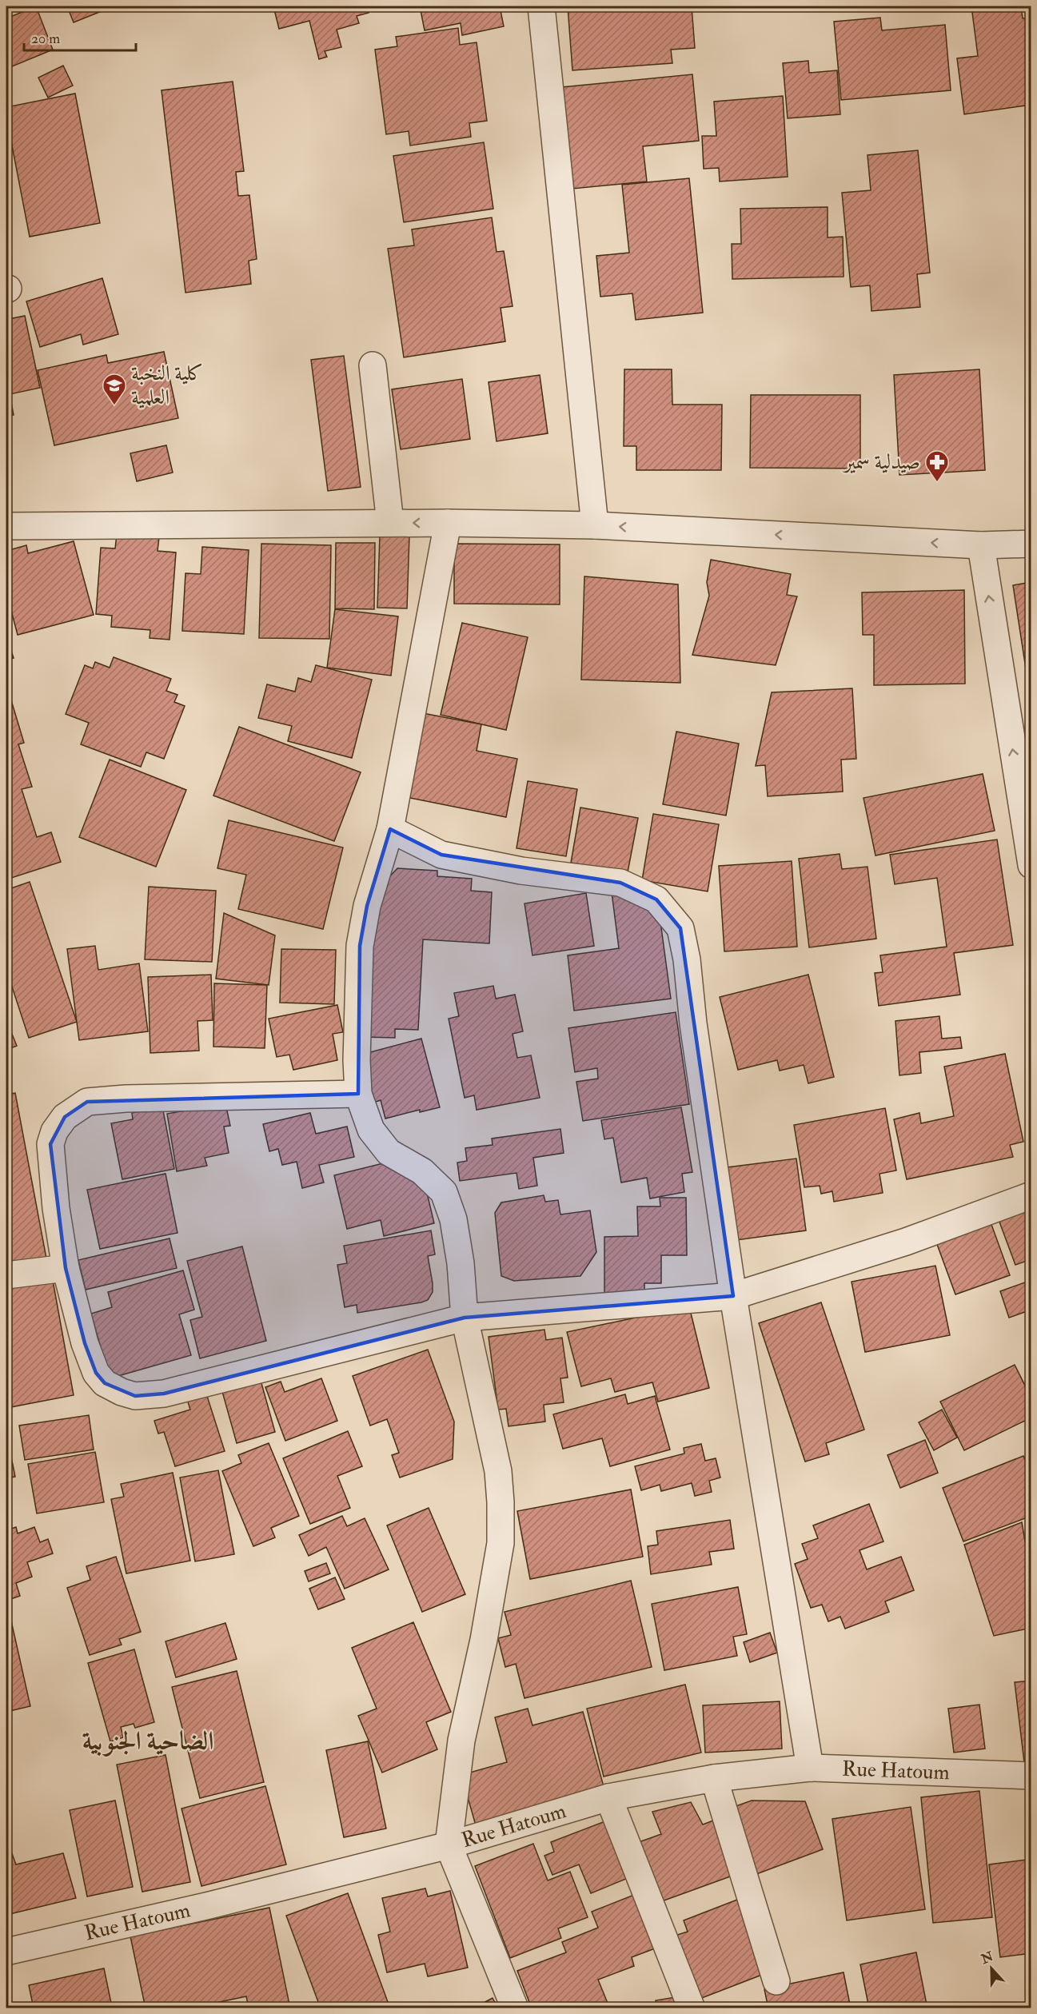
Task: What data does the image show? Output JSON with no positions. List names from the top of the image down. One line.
{"streets":{"street":["Rue Hatoum"]},"districts":["الضاحية الجنوبية"],"places":{"school or university":["كلية النخبة العلمية"],"pharmacy":["صيدلية سمير"]},"scale_bar":"20 m","north":"top"}
